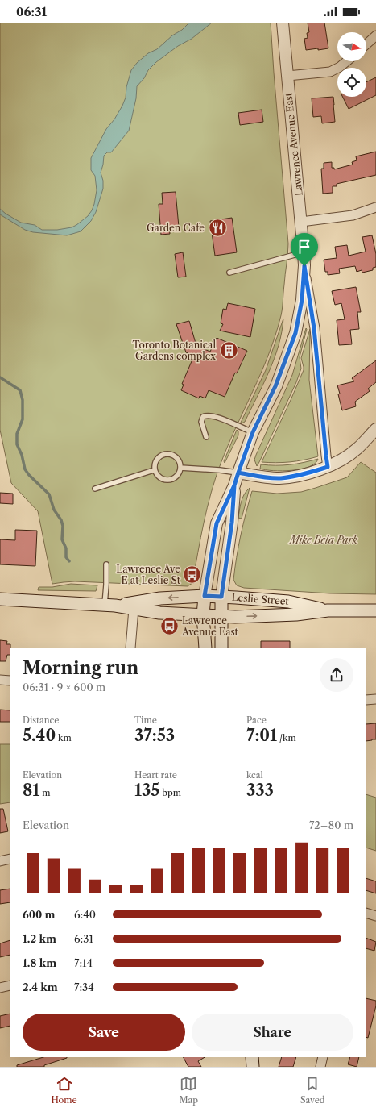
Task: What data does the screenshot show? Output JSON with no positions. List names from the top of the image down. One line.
{"streets":{"main road":["Lawrence Avenue East","Leslie Street"]},"crossings":[["Lawrence Avenue East","Leslie Street"]],"parks":["Mike Bela Park"],"places":{"restaurant":["Garden Cafe"],"building":["Toronto Botanical Gardens complex"],"bus stop":["Lawrence Ave E at Leslie St","Lawrence Avenue East"]},"north":"right","page":{"status":"06:31","heading":["Morning run","06:31 · 9 × 600 m"],"stats":[["Distance","5.40 km"],["Time","37:53"],["Pace","7:01 /km"],["Elevation","81 m"],["Heart rate","135 bpm"],["kcal","333"]],"chart":["Elevation","72–80 m"],"list":[{"name":"600 m","note":"6:40"},{"name":"1.2 km","note":"6:31"},{"name":"1.8 km","note":"7:14"},{"name":"2.4 km","note":"7:34"}],"buttons":["Save","Share"],"tabs":["Home","Map","Saved"]}}
